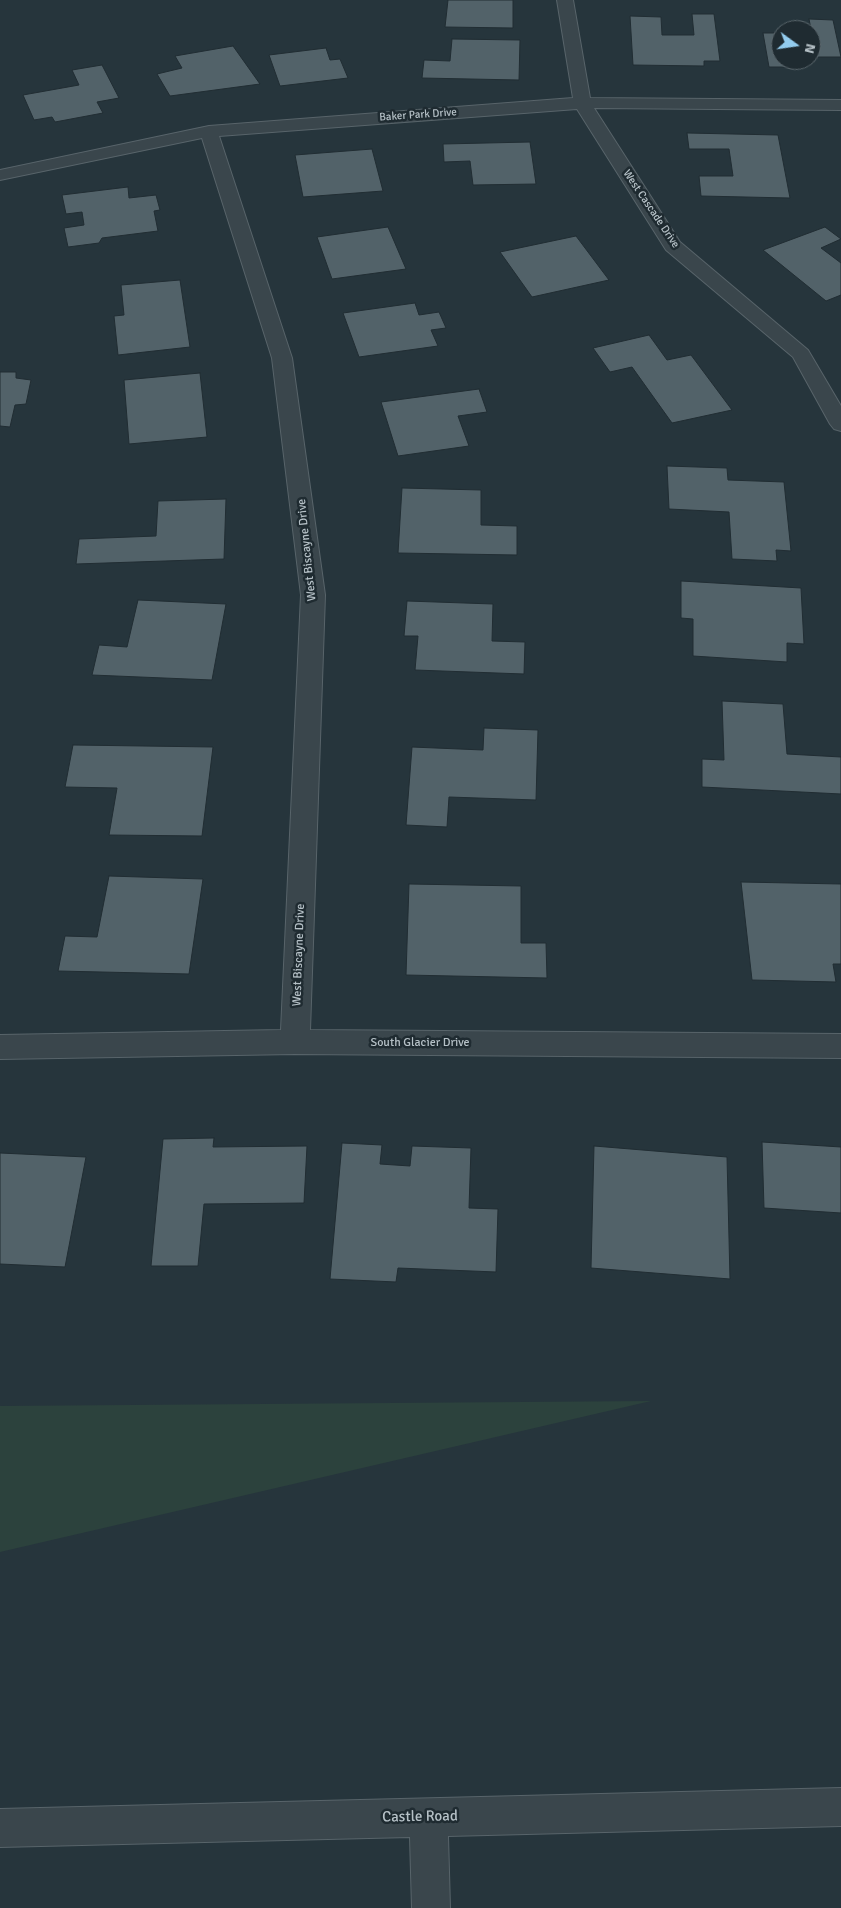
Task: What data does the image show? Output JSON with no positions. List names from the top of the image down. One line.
{"streets":{"street":["Baker Park Drive","West Cascade Drive","West Biscayne Drive","South Glacier Drive","Castle Road"]},"crossings":[["Baker Park Drive","West Cascade Drive"],["Baker Park Drive","West Biscayne Drive"],["West Biscayne Drive","South Glacier Drive"]],"north":"right"}
